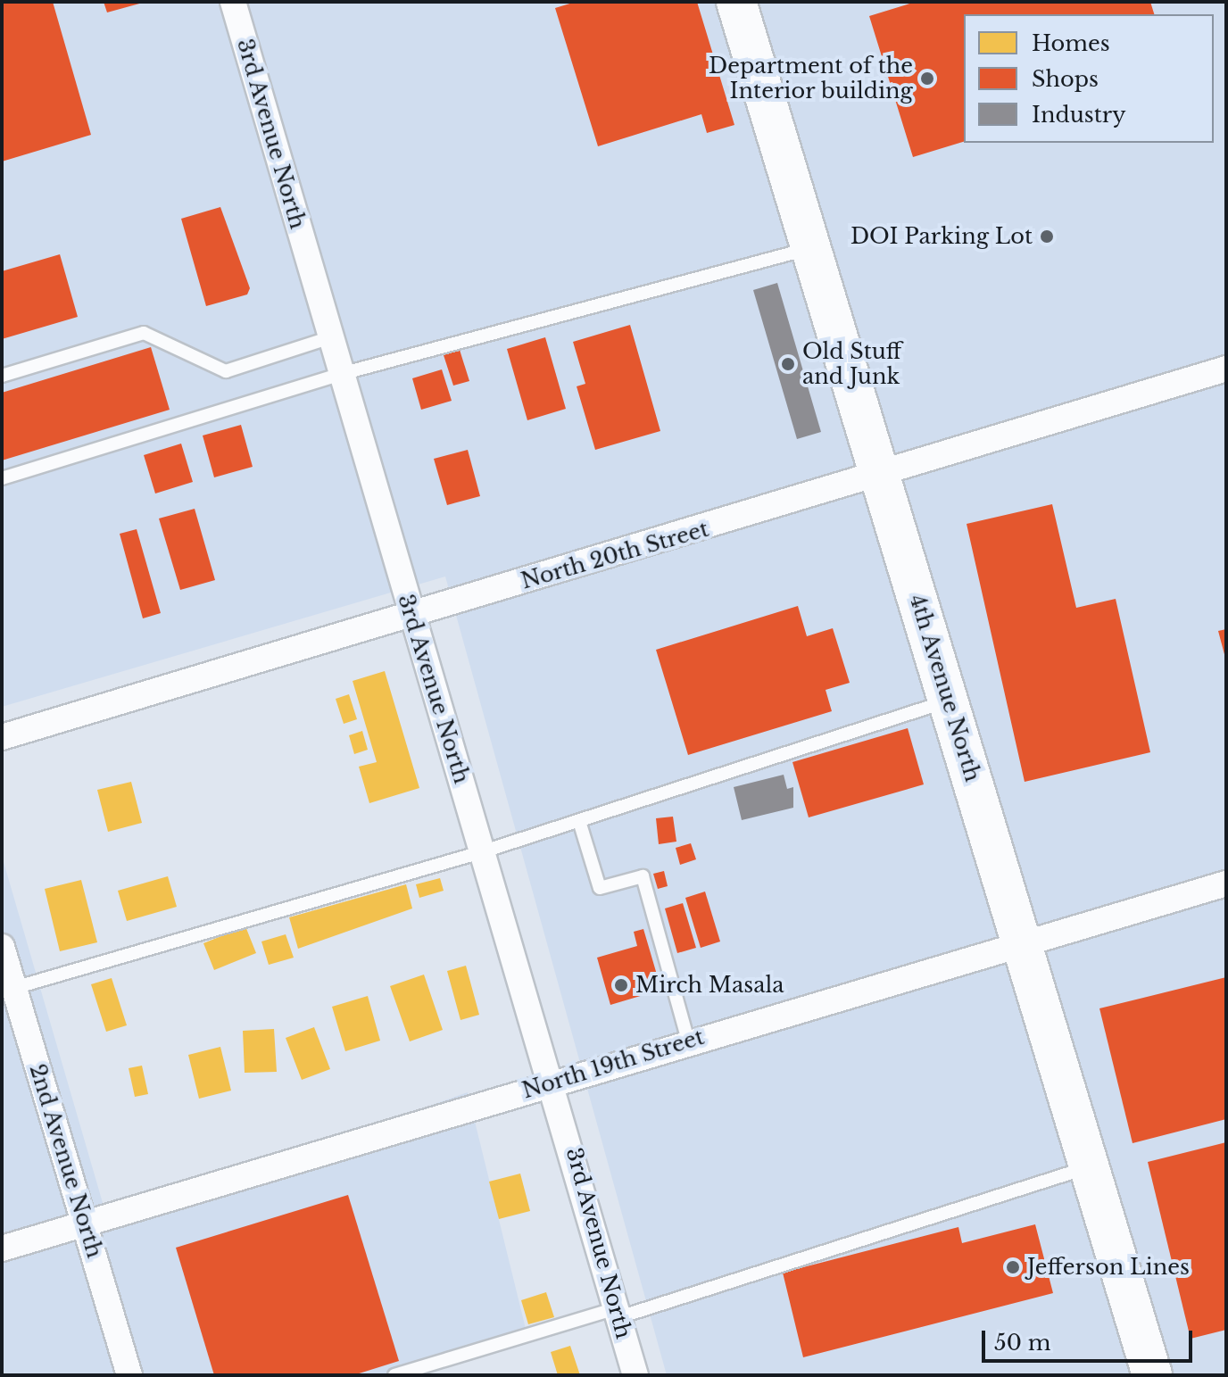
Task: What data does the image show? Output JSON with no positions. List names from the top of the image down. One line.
{"streets":{"main road":["4th Avenue North"],"street":["3rd Avenue North","North 20th Street","North 19th Street","2nd Avenue North"]},"crossings":[["3rd Avenue North","North 20th Street"],["3rd Avenue North","North 19th Street"],["North 20th Street","4th Avenue North"],["4th Avenue North","North 19th Street"],["North 19th Street","2nd Avenue North"]],"places":["Department of the Interior building","DOI Parking Lot","Old Stuff and Junk","Mirch Masala","Jefferson Lines"],"legend":["Homes","Shops","Industry"],"scale_bar":"50 m"}
